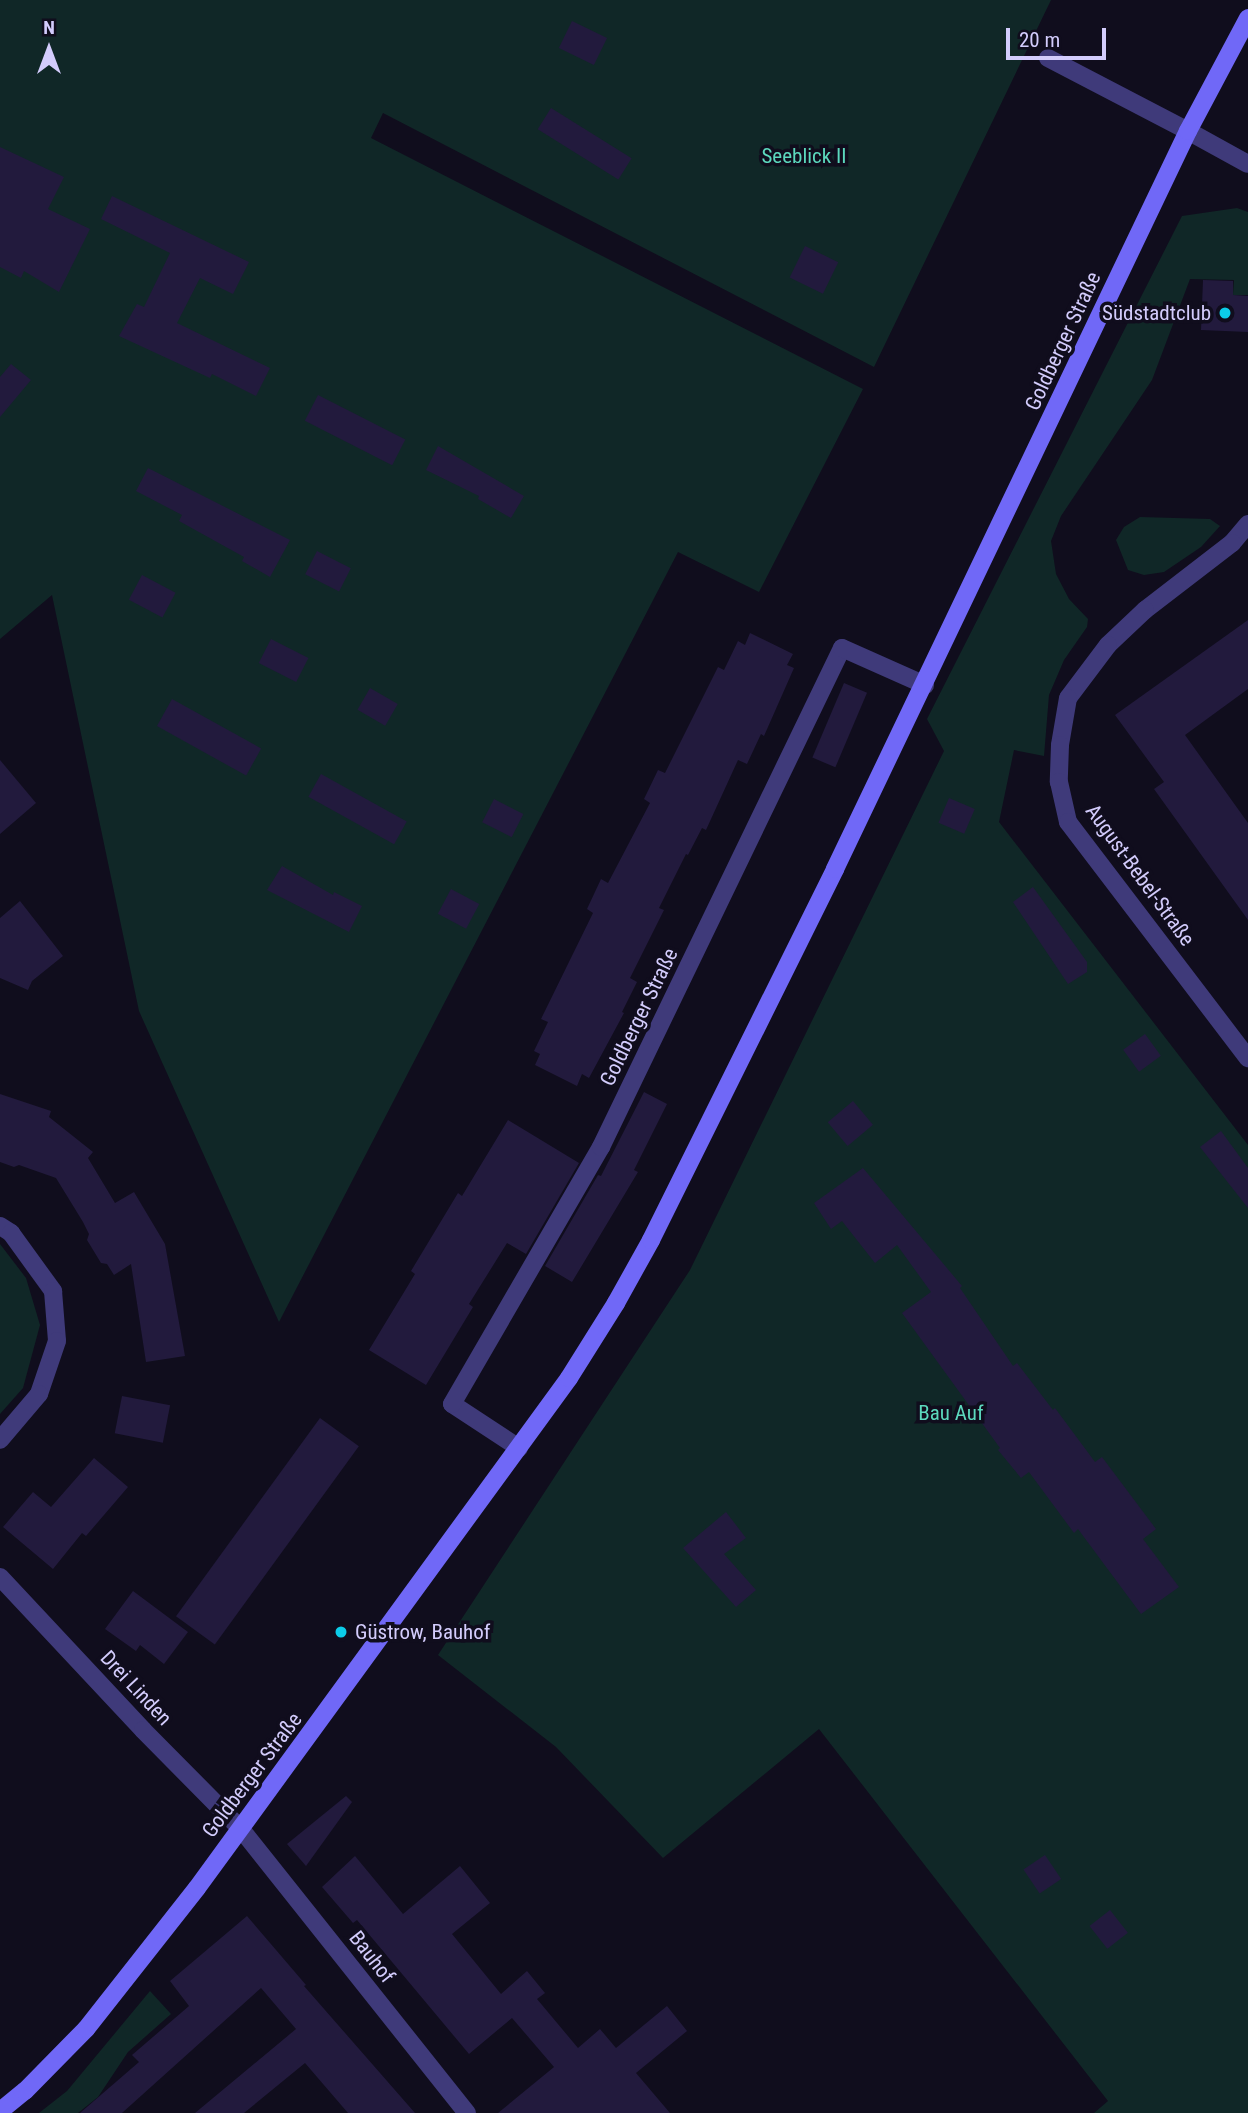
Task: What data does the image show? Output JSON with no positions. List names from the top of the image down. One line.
{"streets":{"main road":["Goldberger Straße"],"street":["August-Bebel-Straße","Drei Linden","Bauhof"]},"crossings":[["Goldberger Straße","Drei Linden"],["Goldberger Straße","Bauhof"],["Drei Linden","Bauhof"]],"parks":["Seeblick II","Bau Auf"],"places":["Südstadtclub","Güstrow, Bauhof"],"scale_bar":"20 m","north":"top"}
